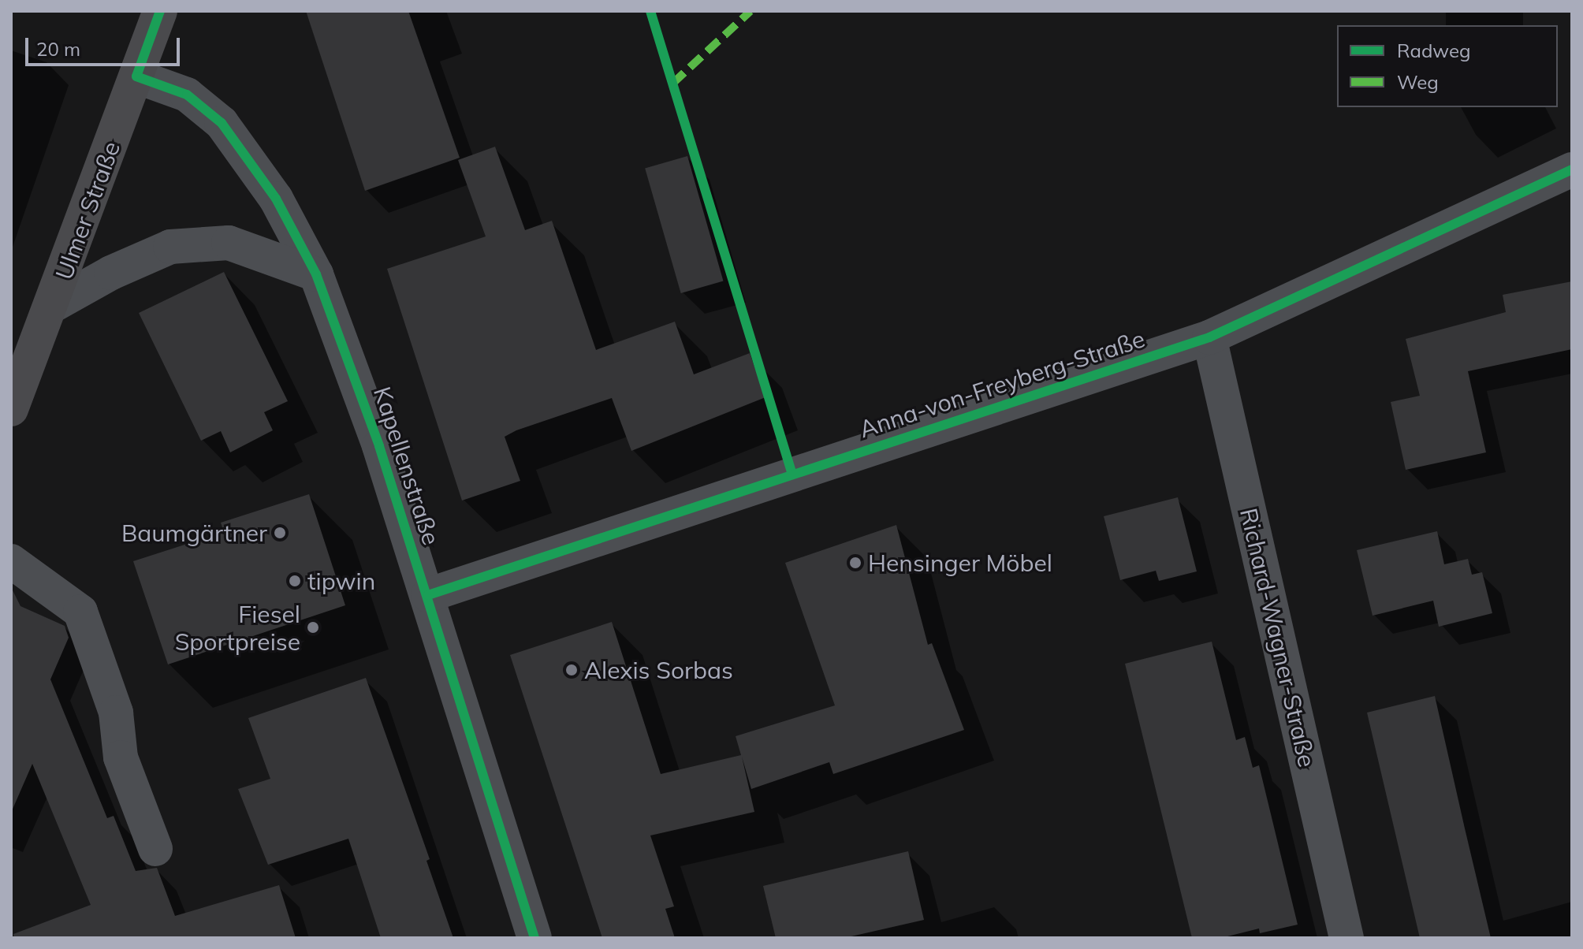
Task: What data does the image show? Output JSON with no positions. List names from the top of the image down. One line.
{"streets":{"main road":["Ulmer Straße"],"street":["Anna-von-Freyberg-Straße","Kapellenstraße","Richard-Wagner-Straße"]},"crossings":[["Ulmer Straße","Kapellenstraße"],["Anna-von-Freyberg-Straße","Kapellenstraße"],["Anna-von-Freyberg-Straße","Richard-Wagner-Straße"]],"places":["Baumgärtner","Hensinger Möbel","tipwin","Fiesel Sportpreise","Alexis Sorbas"],"legend":["Radweg","Weg"],"scale_bar":"20 m"}
